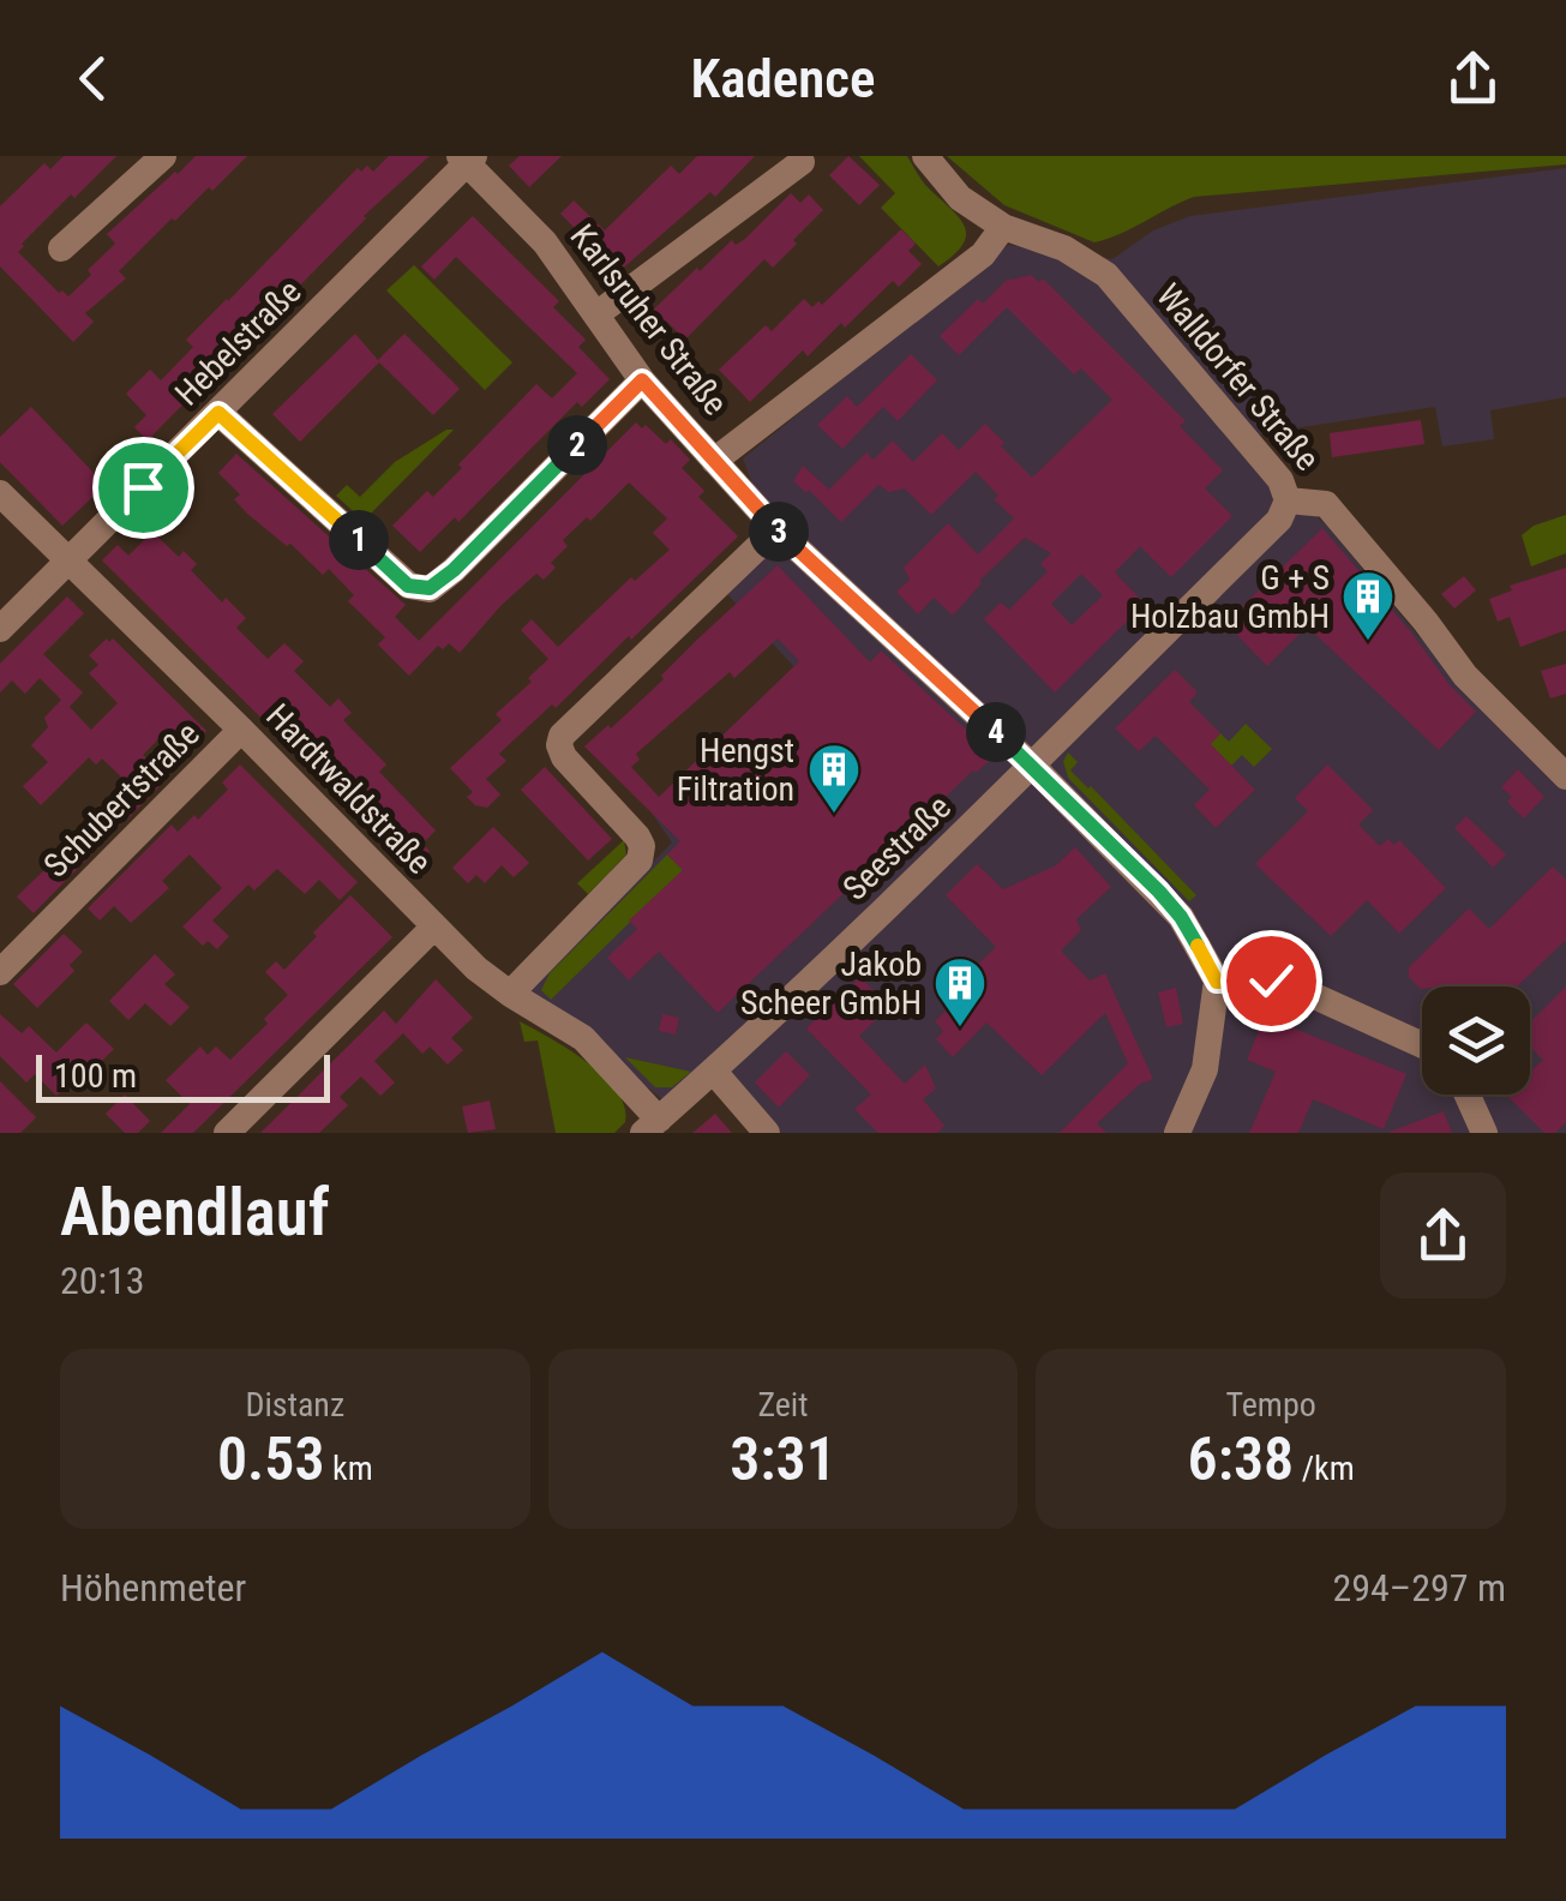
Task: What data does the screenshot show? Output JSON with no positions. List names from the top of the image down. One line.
{"streets":{"street":["Karlsruher Straße","Hebelstraße","Walldorfer Straße","Hardtwaldstraße","Schubertstraße","Seestraße"]},"crossings":[["Karlsruher Straße","Hebelstraße"],["Karlsruher Straße","Seestraße"],["Hebelstraße","Hardtwaldstraße"],["Walldorfer Straße","Seestraße"],["Hardtwaldstraße","Schubertstraße"],["Hardtwaldstraße","Seestraße"]],"places":{"building":["G + S Holzbau GmbH","Hengst Filtration","Jakob Scheer GmbH"]},"scale_bar":"100 m","page":{"header":"Kadence","pins":["2","3","1","4"],"scale":"100 m","heading":["Abendlauf","20:13"],"stats":[["Distanz","0.53 km"],["Zeit","3:31"],["Tempo","6:38 /km"]],"chart":["Höhenmeter","294–297 m"]}}
